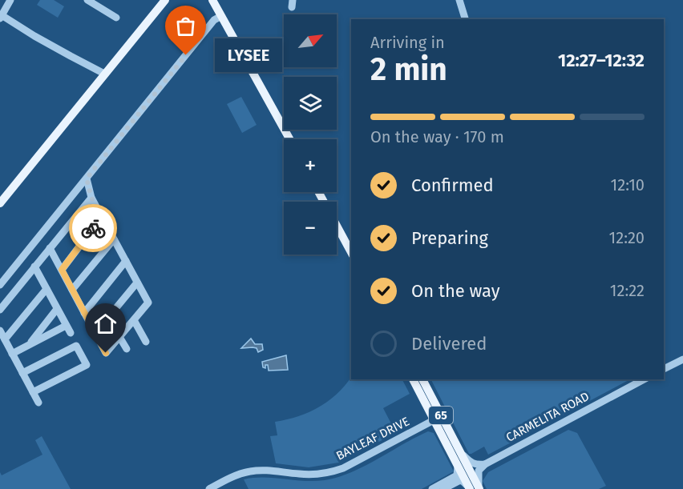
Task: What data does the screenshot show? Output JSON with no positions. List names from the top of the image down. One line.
{"streets":{"main road":["65"],"street":["CARMELITA ROAD","BAYLEAF DRIVE"]},"crossings":[["65","BAYLEAF DRIVE"]],"places":["LYSEE"],"north":"top right","page":{"map_buttons":["+","−"],"heading":["2 min","Arriving in","12:27–12:32"],"bubble":"LYSEE","bar":"On the way · 170 m","list":[["Confirmed","12:10"],["Preparing","12:20"],["On the way","12:22"],"Delivered"]}}
